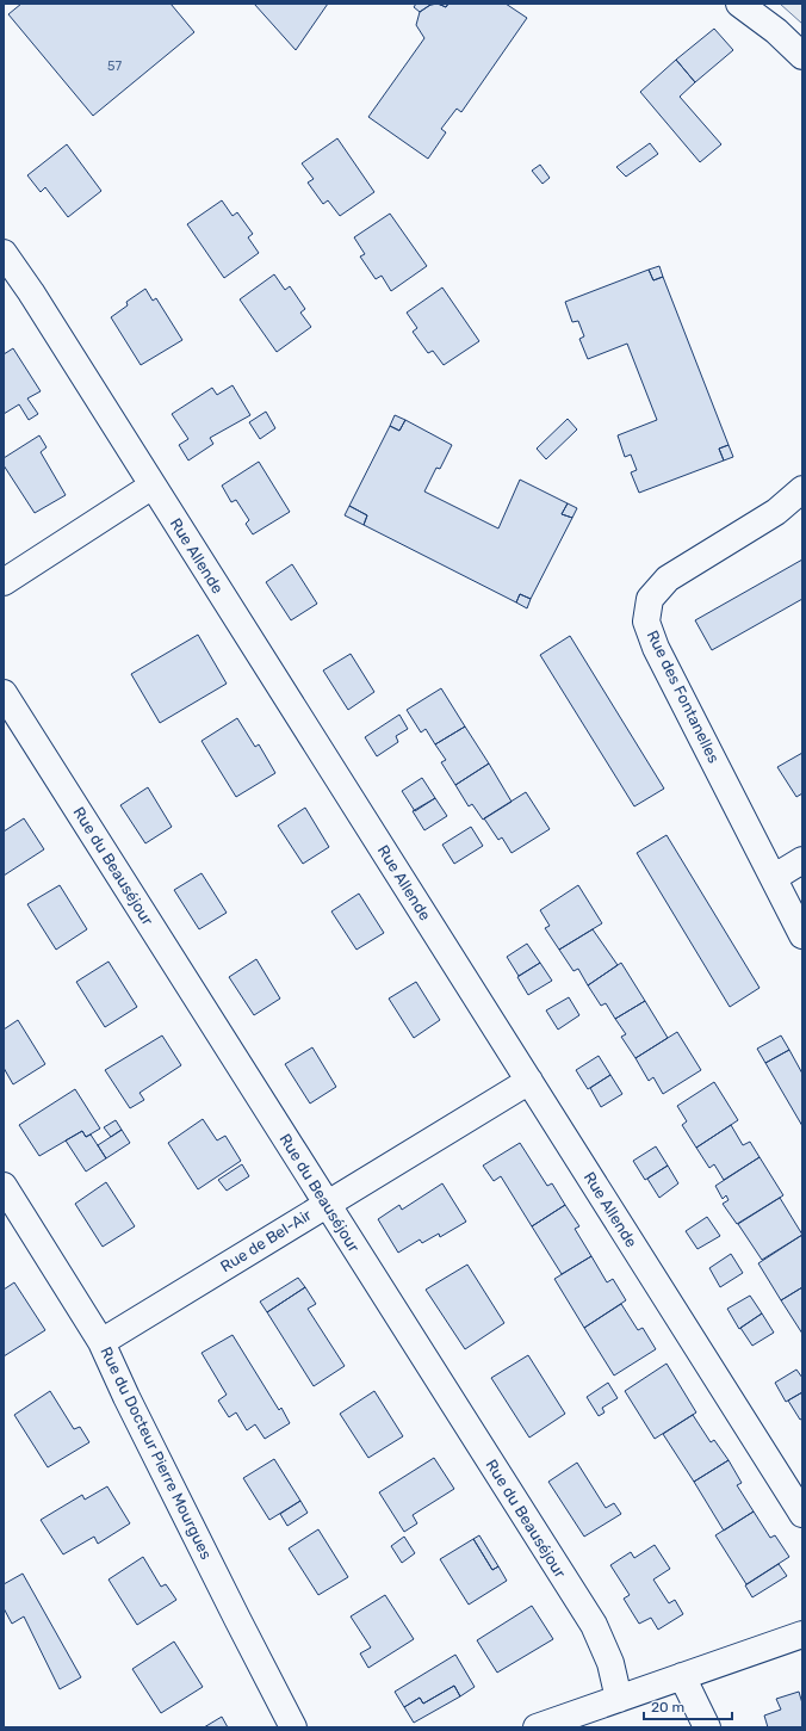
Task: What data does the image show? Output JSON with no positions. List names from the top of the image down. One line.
{"streets":{"street":["Rue Allende","Rue des Fontanelles","Rue du Beauséjour","Rue de Bel-Air","Rue du Docteur Pierre Mourgues"]},"crossings":[["Rue Allende","Rue de Bel-Air"],["Rue du Beauséjour","Rue de Bel-Air"],["Rue de Bel-Air","Rue du Docteur Pierre Mourgues"]],"house_numbers":["57"],"scale_bar":"20 m"}
